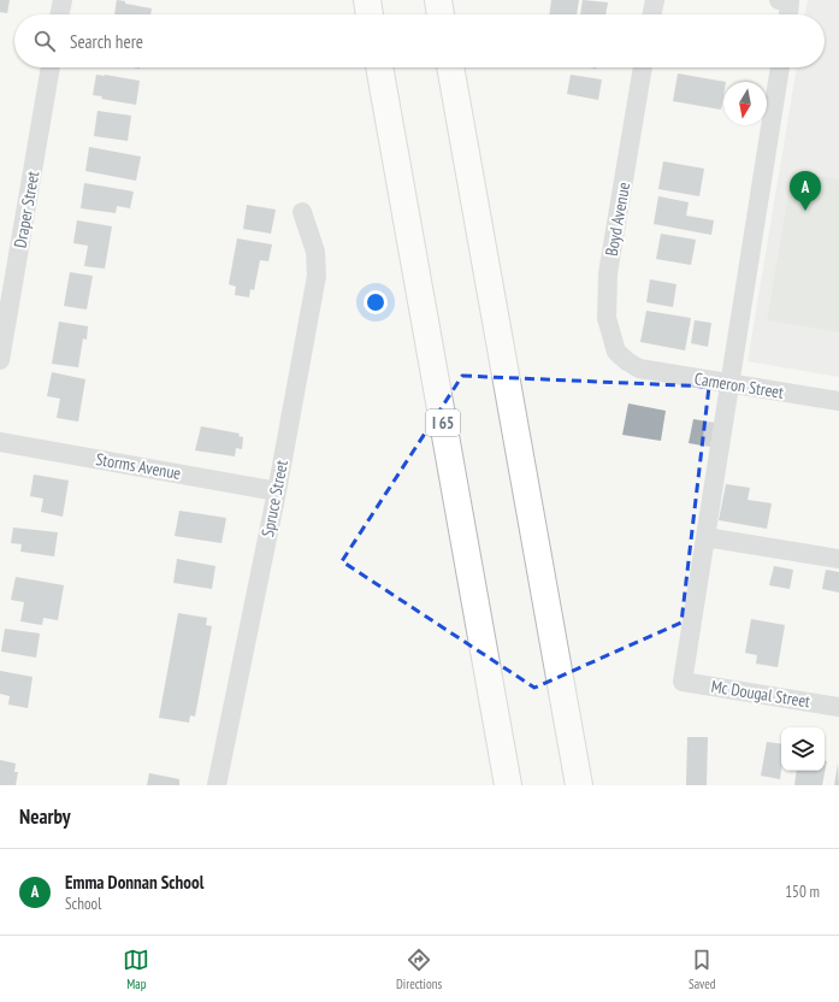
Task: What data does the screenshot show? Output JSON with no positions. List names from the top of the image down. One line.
{"streets":{"highway":["I 65"],"street":["Draper Street","Boyd Avenue","Cameron Street","Storms Avenue","Spruce Street","Mc Dougal Street"]},"crossings":[["Boyd Avenue","Cameron Street"],["Storms Avenue","Spruce Street"]],"north":"bottom","page":{"search":"Search here","pins":"A","heading":"Nearby","list":[{"mark":"A","name":"Emma Donnan School","note":"School","value":"150 m"}],"nav":["Map","Directions","Saved"]}}
